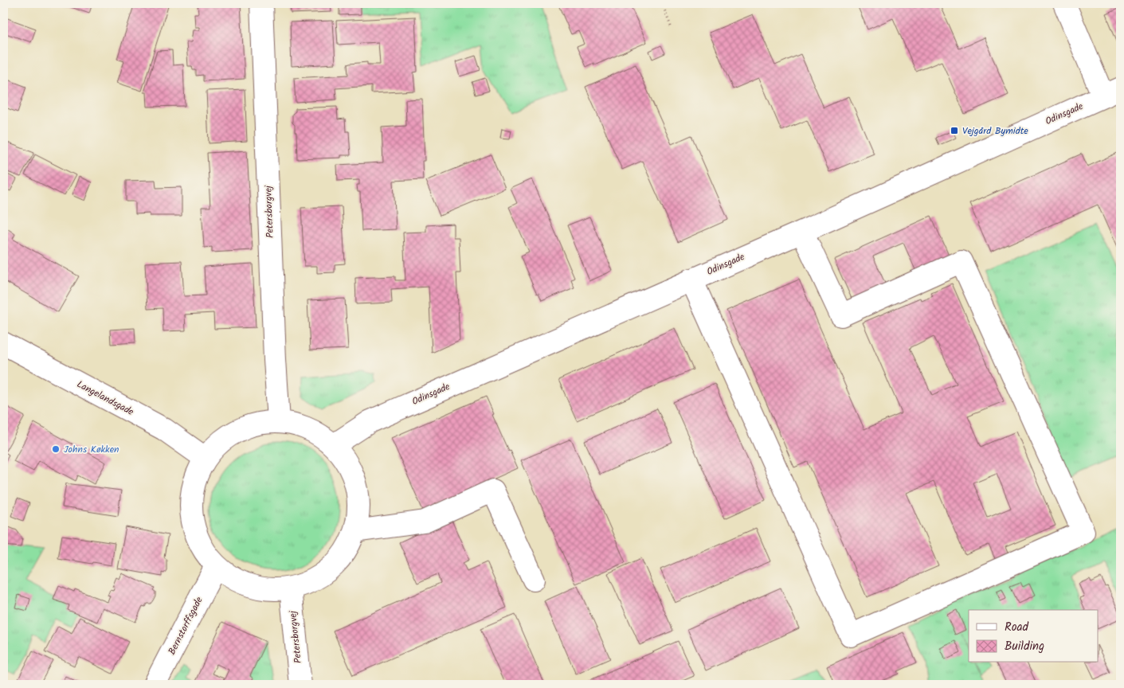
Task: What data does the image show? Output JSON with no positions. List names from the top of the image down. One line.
{"streets":{"street":["Odinsgade","Petersborgvej","Langelandsgade","Bernstorffsgade"]},"places":{"transit":["Vejgård Bymidte"],"other":["Johns Køkken"]},"legend":["Road","Building"]}
